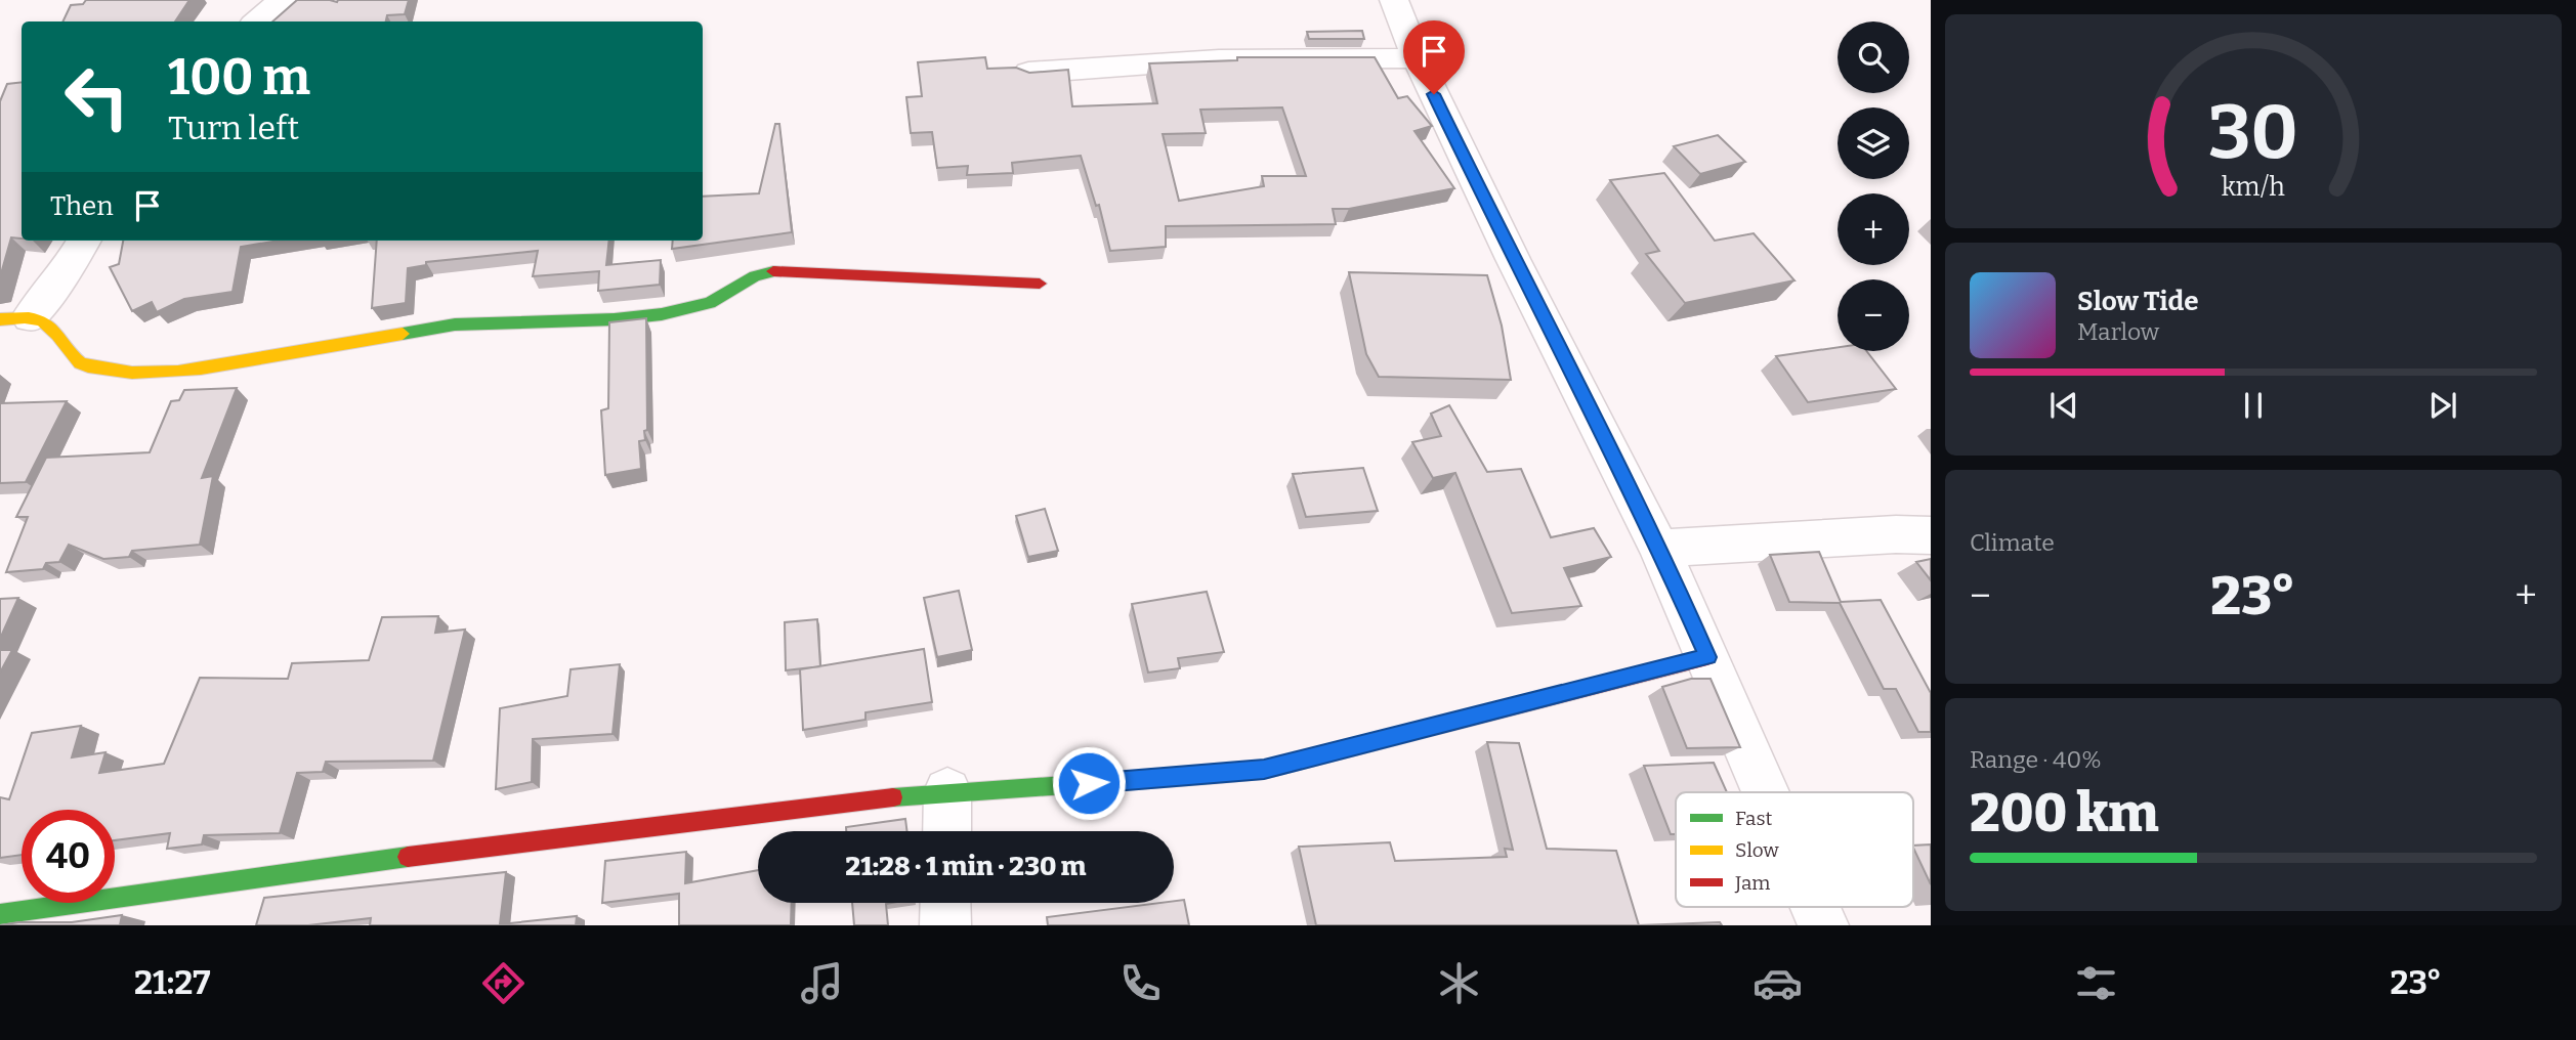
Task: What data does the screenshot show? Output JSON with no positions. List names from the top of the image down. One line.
{"legend":["Fast","Slow","Jam"],"page":{"map_buttons":["+","−"],"turn":["100 m","Turn left"],"then":"Then","song":["Slow Tide","Marlow"],"tile":["Climate",["Range · 40%","200 km"]],"heat":["−","23°","+"],"limit":"40","trip":"21:28 · 1 min · 230 m","tabs":["21:27","23°"],"gauge":["30","km/h"]}}
